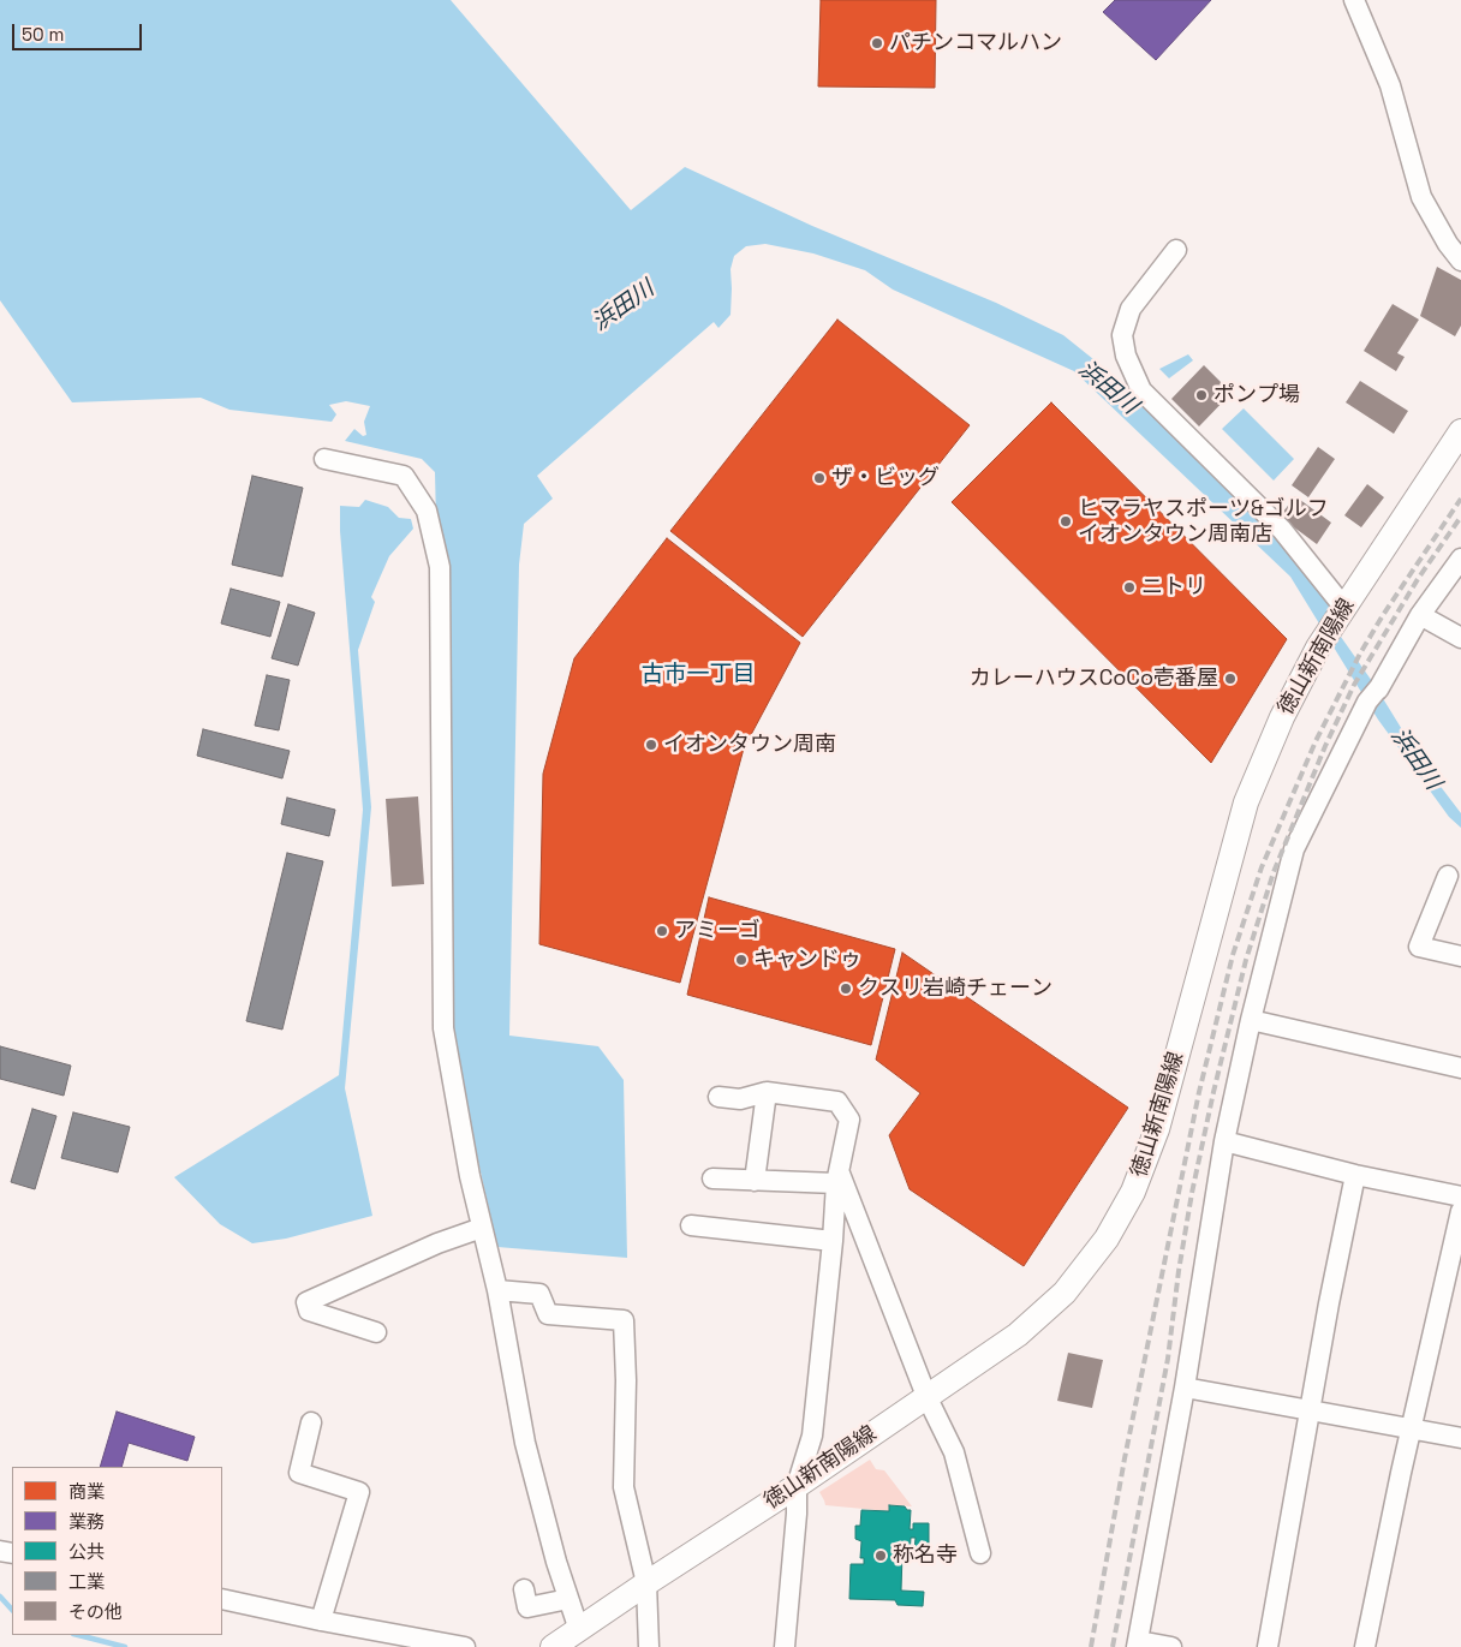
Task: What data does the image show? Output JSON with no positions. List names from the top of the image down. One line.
{"streets":{"main road":["徳山新南陽線"]},"districts":["古市一丁目"],"water":["浜田川"],"places":["パチンコマルハン","ポンプ場","ザ・ビッグ","ヒマラヤスポーツ&ゴルフ イオンタウン周南店","ニトリ","カレーハウスCoCo壱番屋","イオンタウン周南","アミーゴ","キャンドゥ","クスリ岩崎チェーン","称名寺"],"legend":["商業","業務","公共","工業","その他"],"scale_bar":"50 m"}
